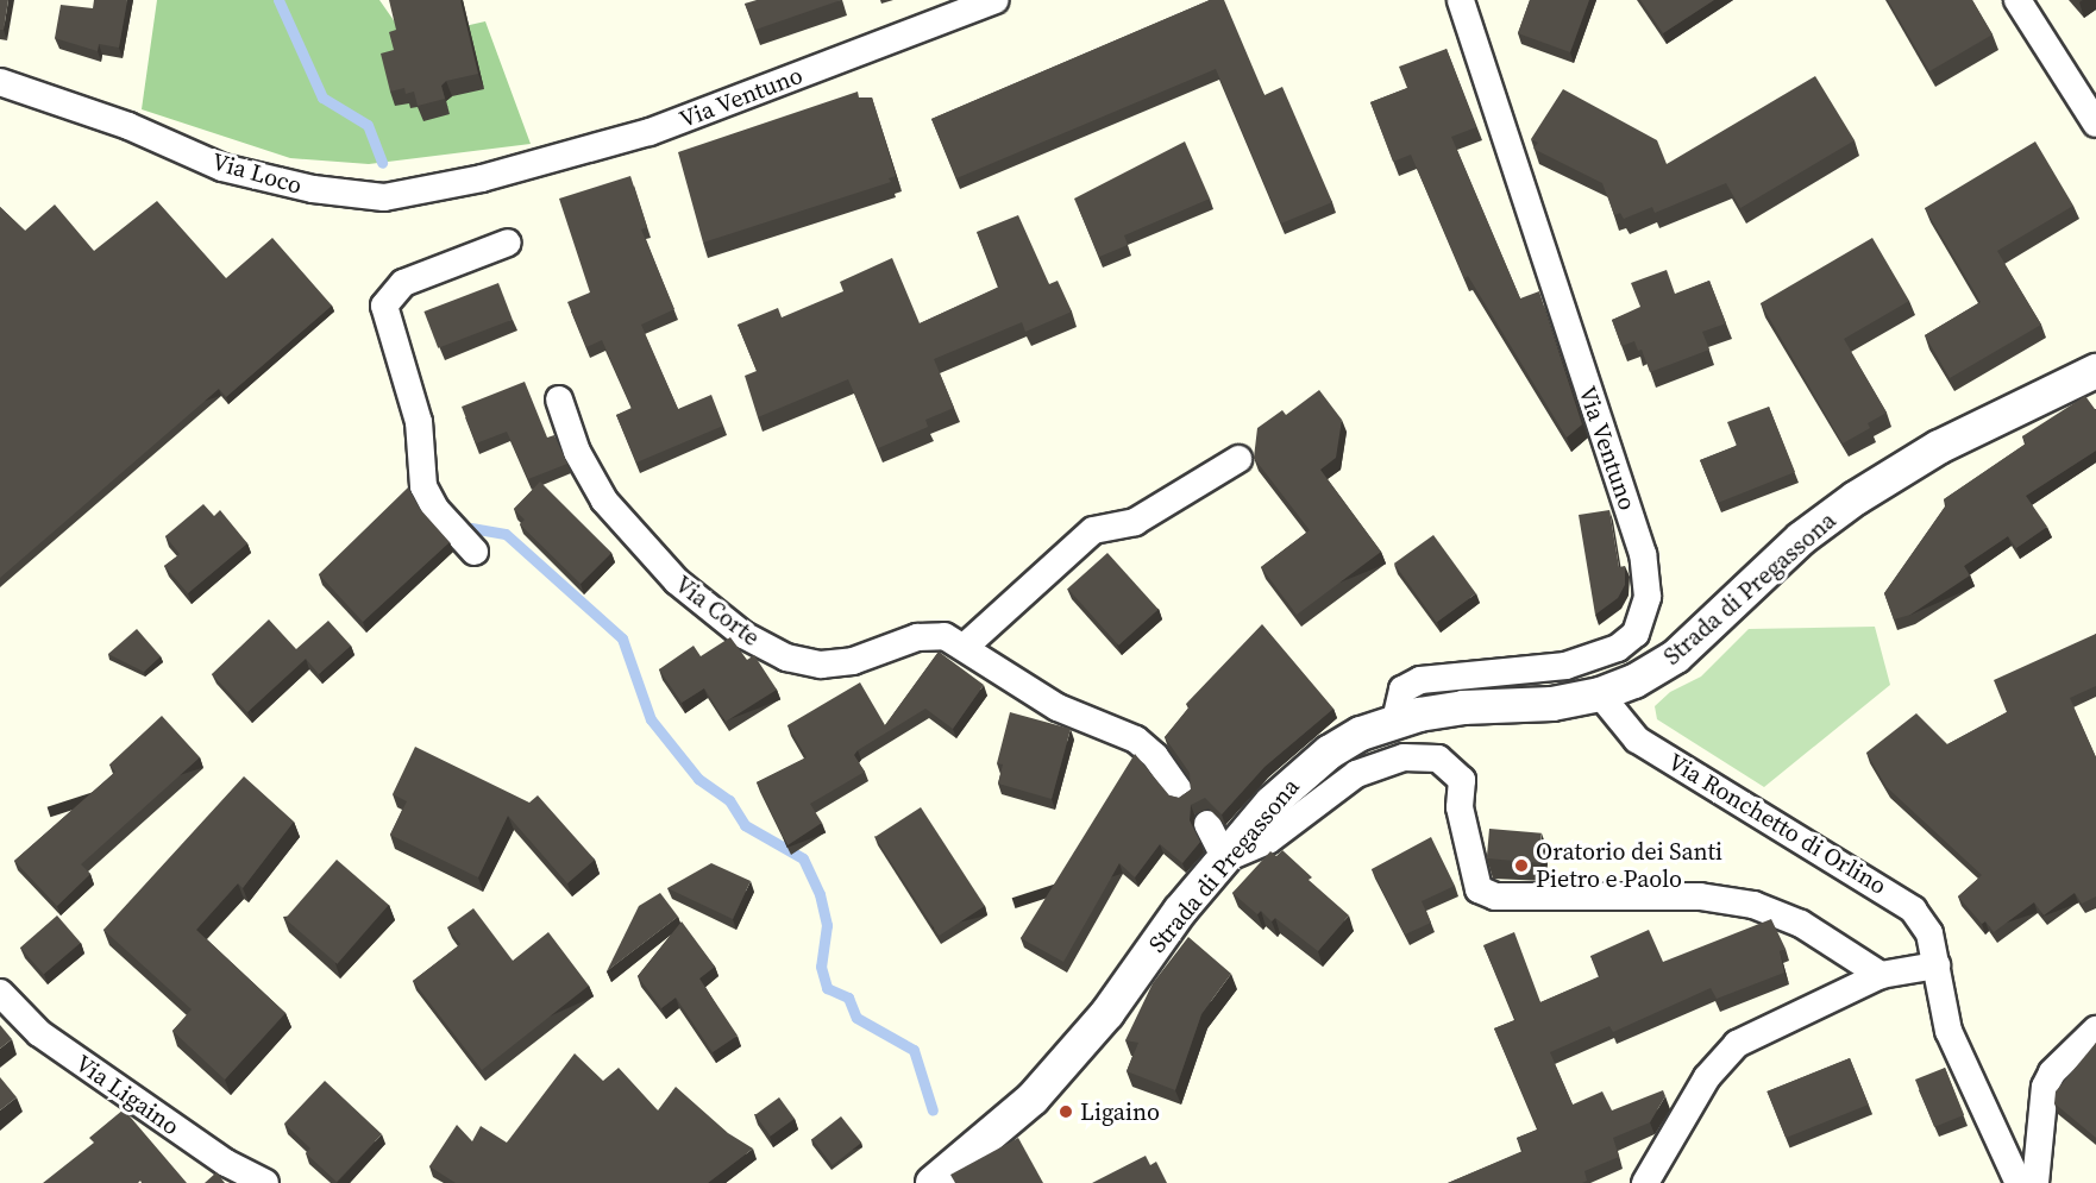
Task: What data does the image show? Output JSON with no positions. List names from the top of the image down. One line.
{"streets":{"street":["Via Ventuno","Via Loco","Strada di Pregassona","Via Corte","Via Ronchetto di Orlino","Via Ligaino"]},"crossings":[["Via Ventuno","Via Loco"],["Via Ventuno","Strada di Pregassona"],["Strada di Pregassona","Via Ronchetto di Orlino"]],"places":["Oratorio dei Santi Pietro e Paolo","Ligaino"]}
